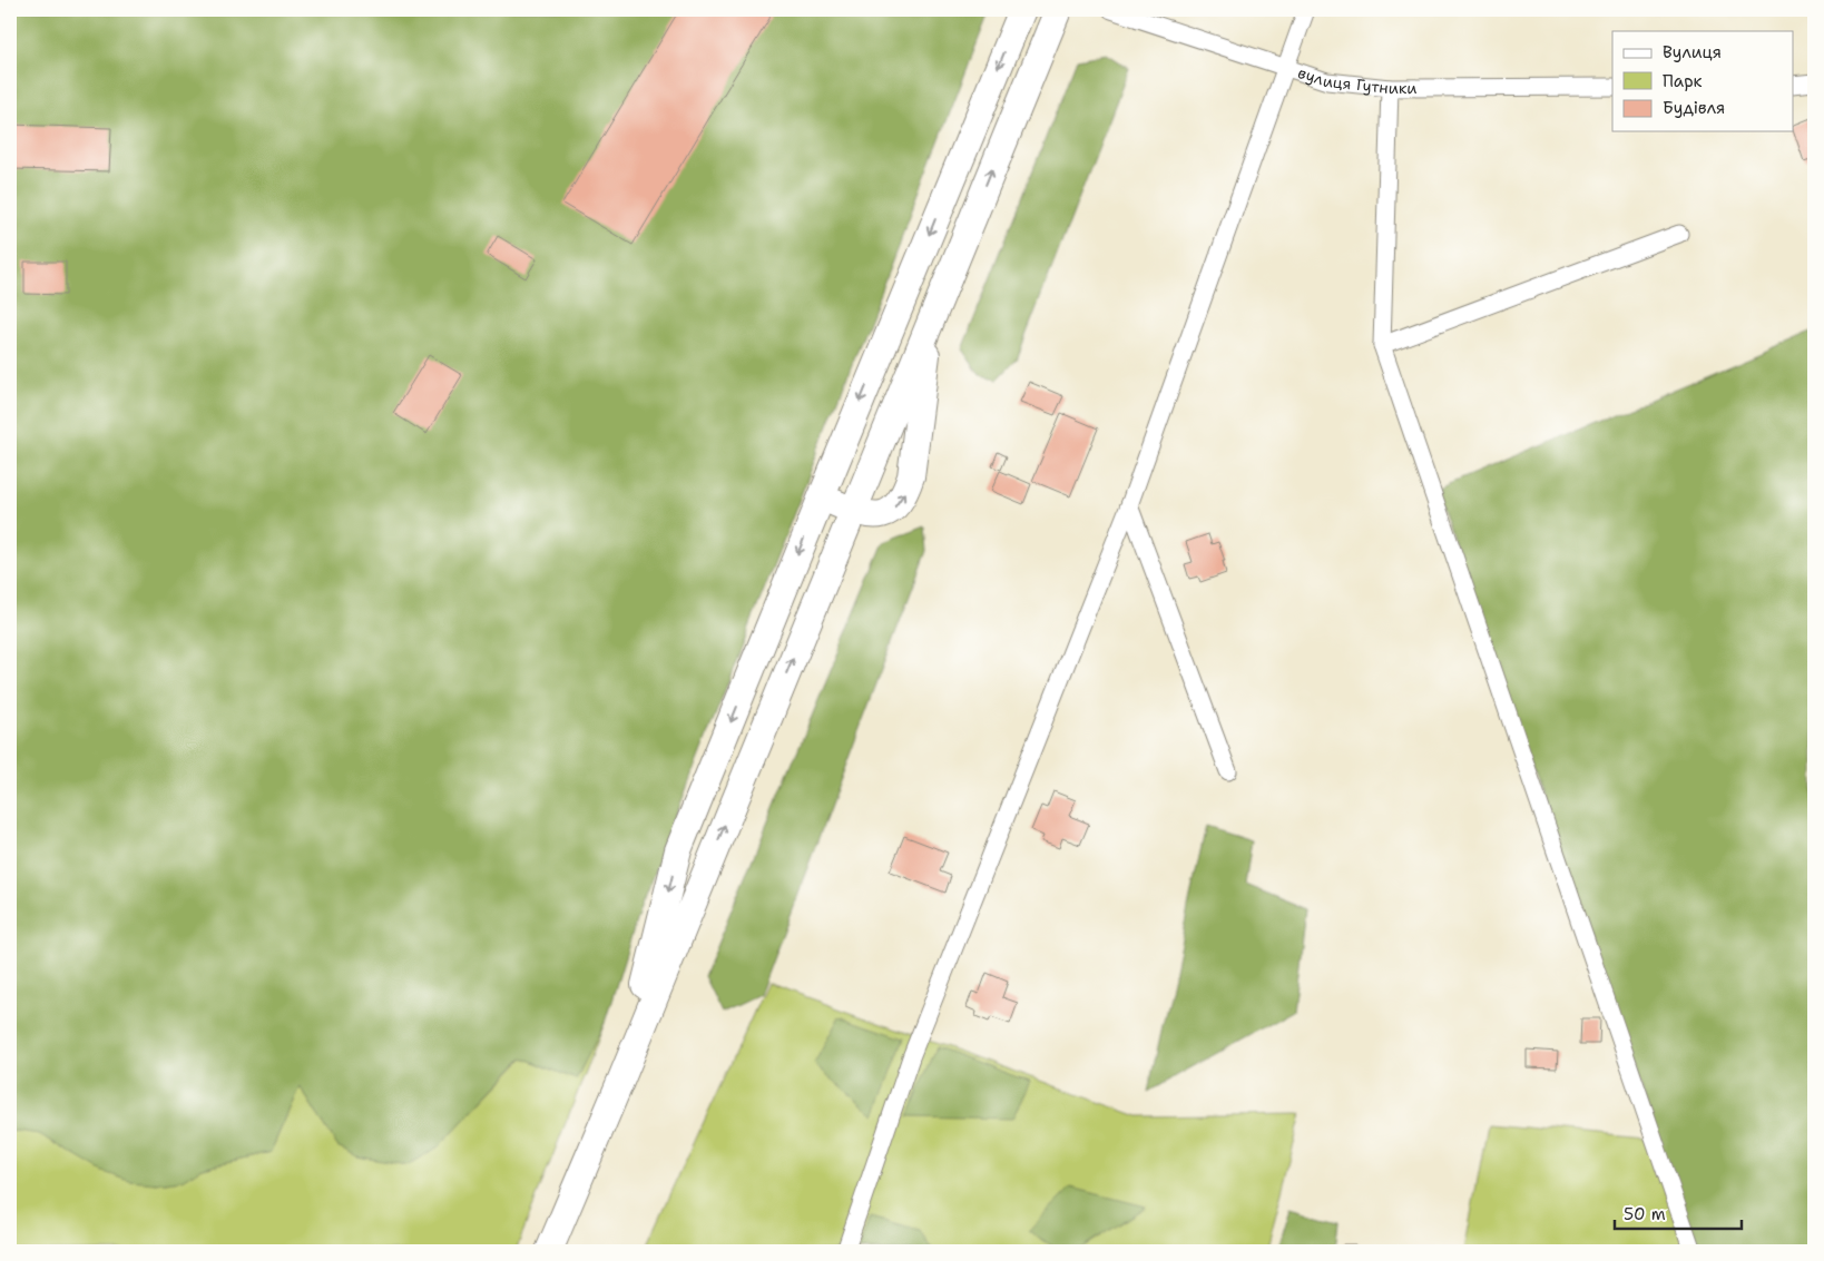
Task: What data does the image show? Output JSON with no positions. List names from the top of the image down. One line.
{"streets":{"street":["вулиця Гутники"]},"legend":["Вулиця","Парк","Будівля"],"scale_bar":"50 m"}
